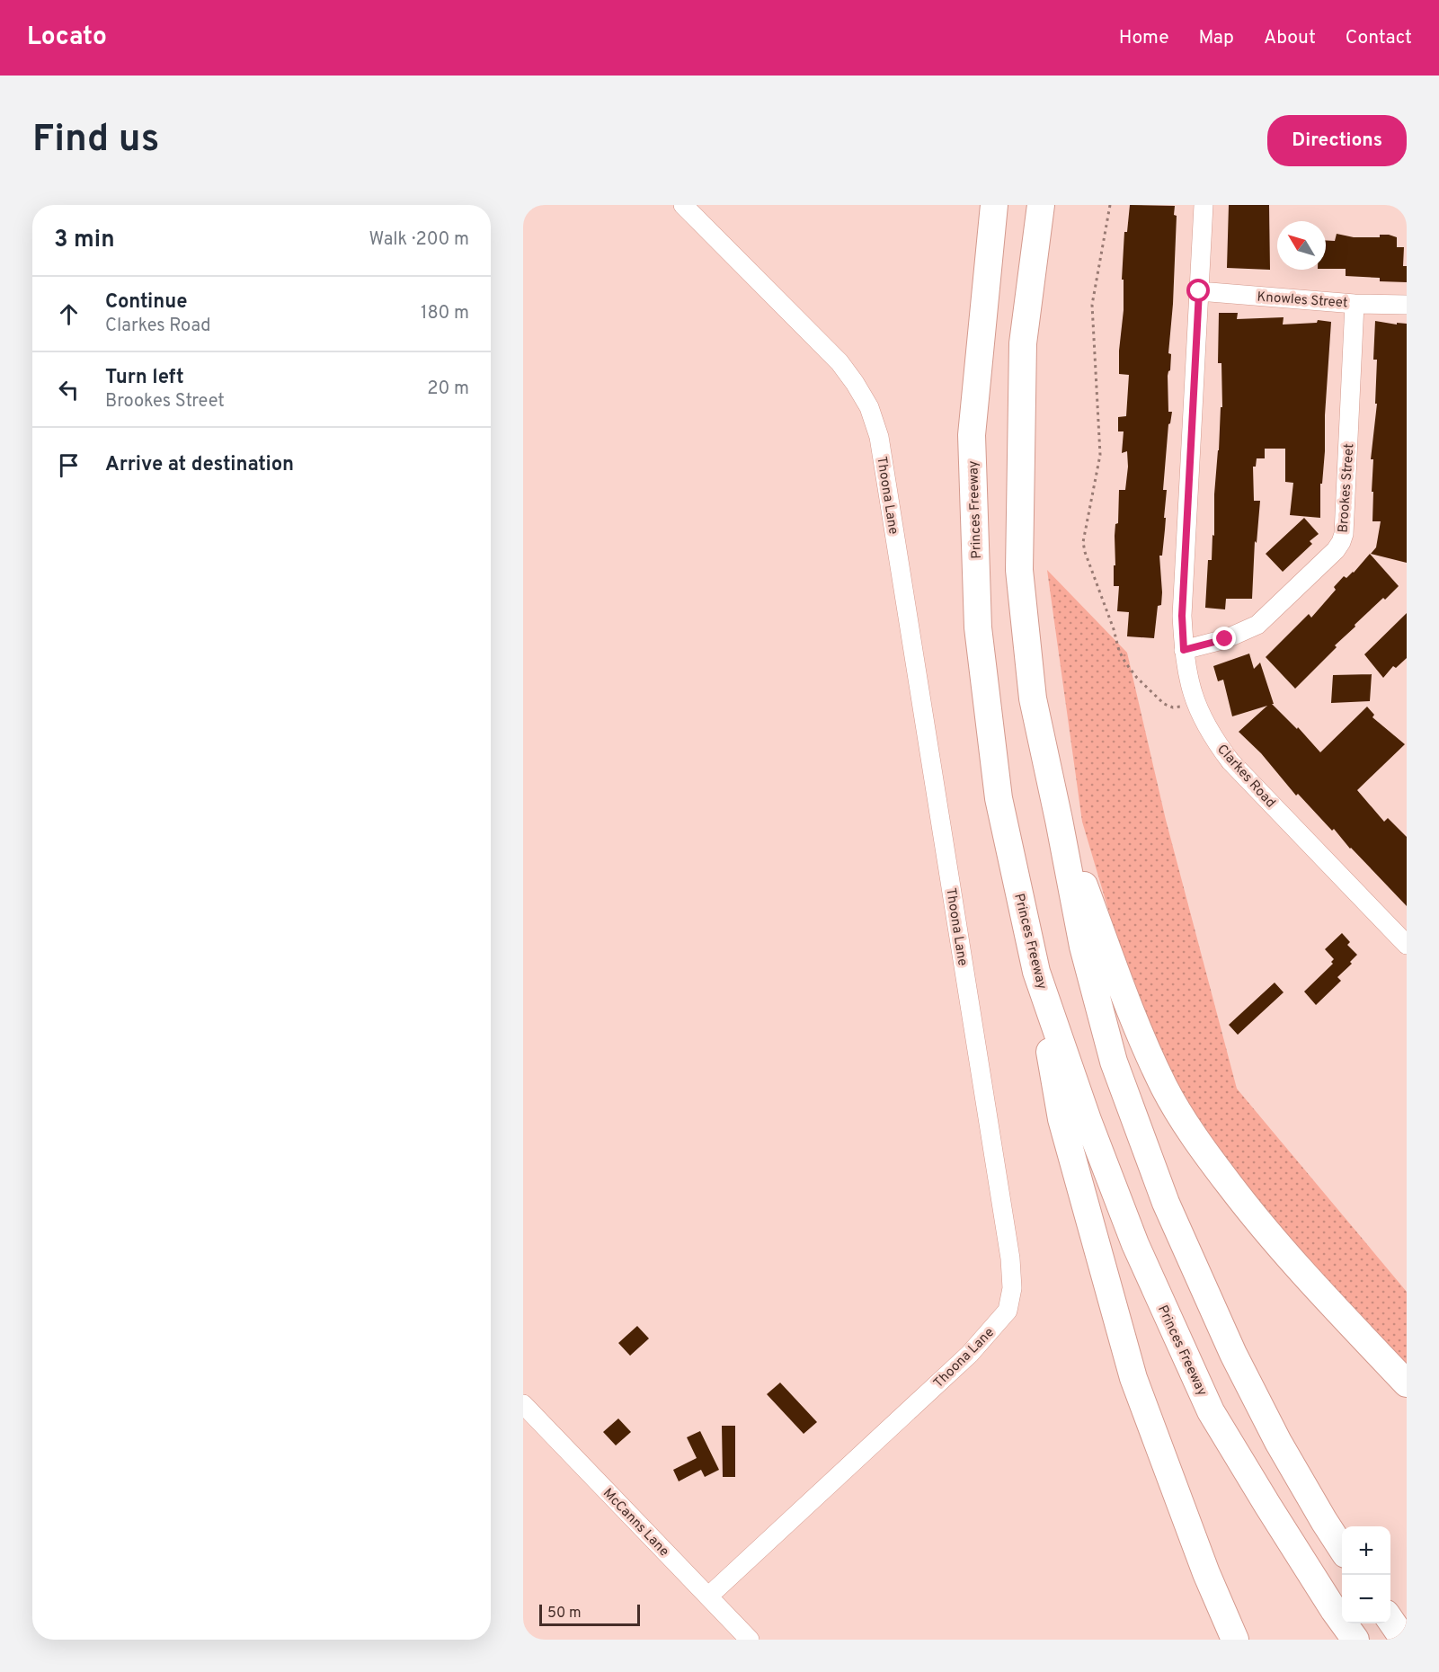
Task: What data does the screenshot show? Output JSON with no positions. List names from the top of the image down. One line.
{"streets":{"highway":["Princes Freeway"],"street":["Knowles Street","Brookes Street","Thoona Lane","Clarkes Road","McCanns Lane"]},"crossings":[["Knowles Street","Brookes Street"],["Knowles Street","Clarkes Road"],["Brookes Street","Clarkes Road"],["Thoona Lane","McCanns Lane"]],"scale_bar":"50 m","north":"top left","page":{"header":"Locato","nav":["Home","Map","About","Contact"],"buttons":"Directions","title":"Find us","heading":["3 min","Walk · 200 m"],"list":[["Continue","Clarkes Road","180 m"],["Turn left","Brookes Street","20 m"],"Arrive at destination"],"map_buttons":["+","−"],"scale":"50 m"}}
